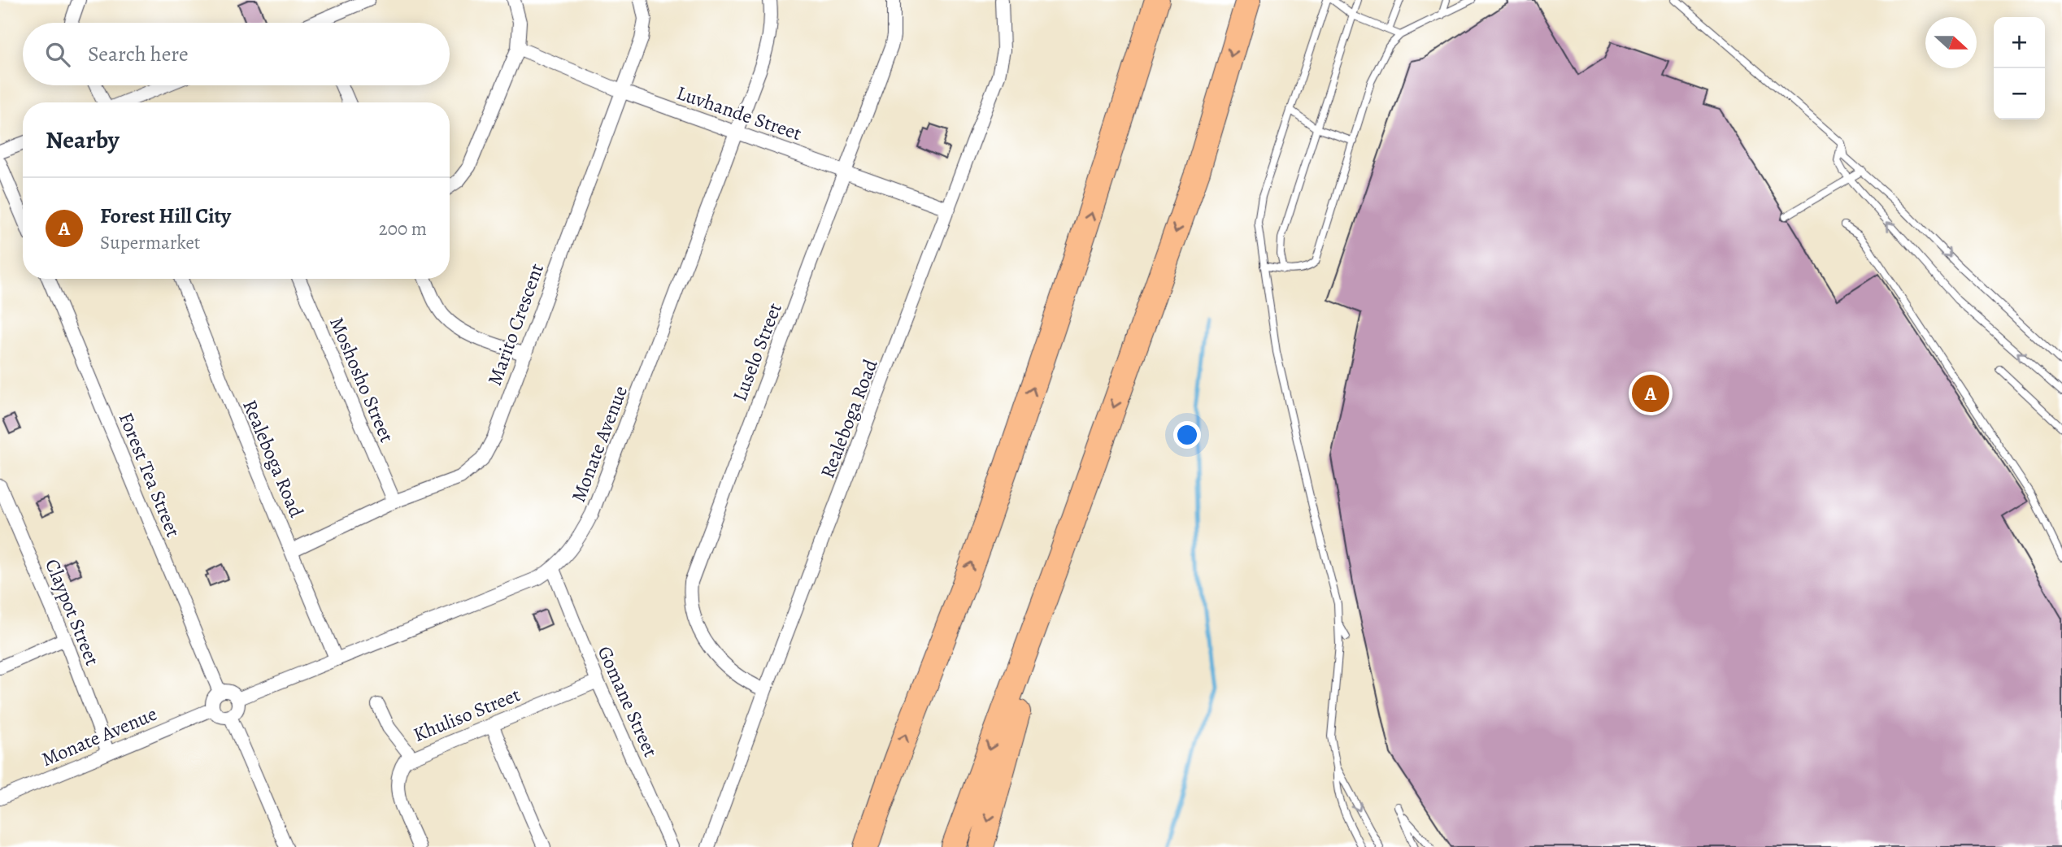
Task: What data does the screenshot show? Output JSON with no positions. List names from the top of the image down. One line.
{"streets":{"street":["Luvhande Street","Marito Crescent","Luselo Street","Moshosho Street","Realeboga Road","Monate Avenue","Forest Tea Street","Claypot Street","Gomane Street","Khuliso Street"]},"crossings":[["Luvhande Street","Marito Crescent"],["Luvhande Street","Luselo Street"],["Luvhande Street","Realeboga Road"],["Luvhande Street","Monate Avenue"],["Marito Crescent","Moshosho Street"],["Marito Crescent","Realeboga Road"],["Luselo Street","Realeboga Road"],["Realeboga Road","Monate Avenue"],["Monate Avenue","Forest Tea Street"],["Monate Avenue","Claypot Street"],["Monate Avenue","Gomane Street"],["Gomane Street","Khuliso Street"]],"north":"right","page":{"map_buttons":["+","−"],"search":"Search here","heading":"Nearby","list":[{"mark":"A","name":"Forest Hill City","note":"Supermarket","value":"200 m"}],"pins":"A"}}
